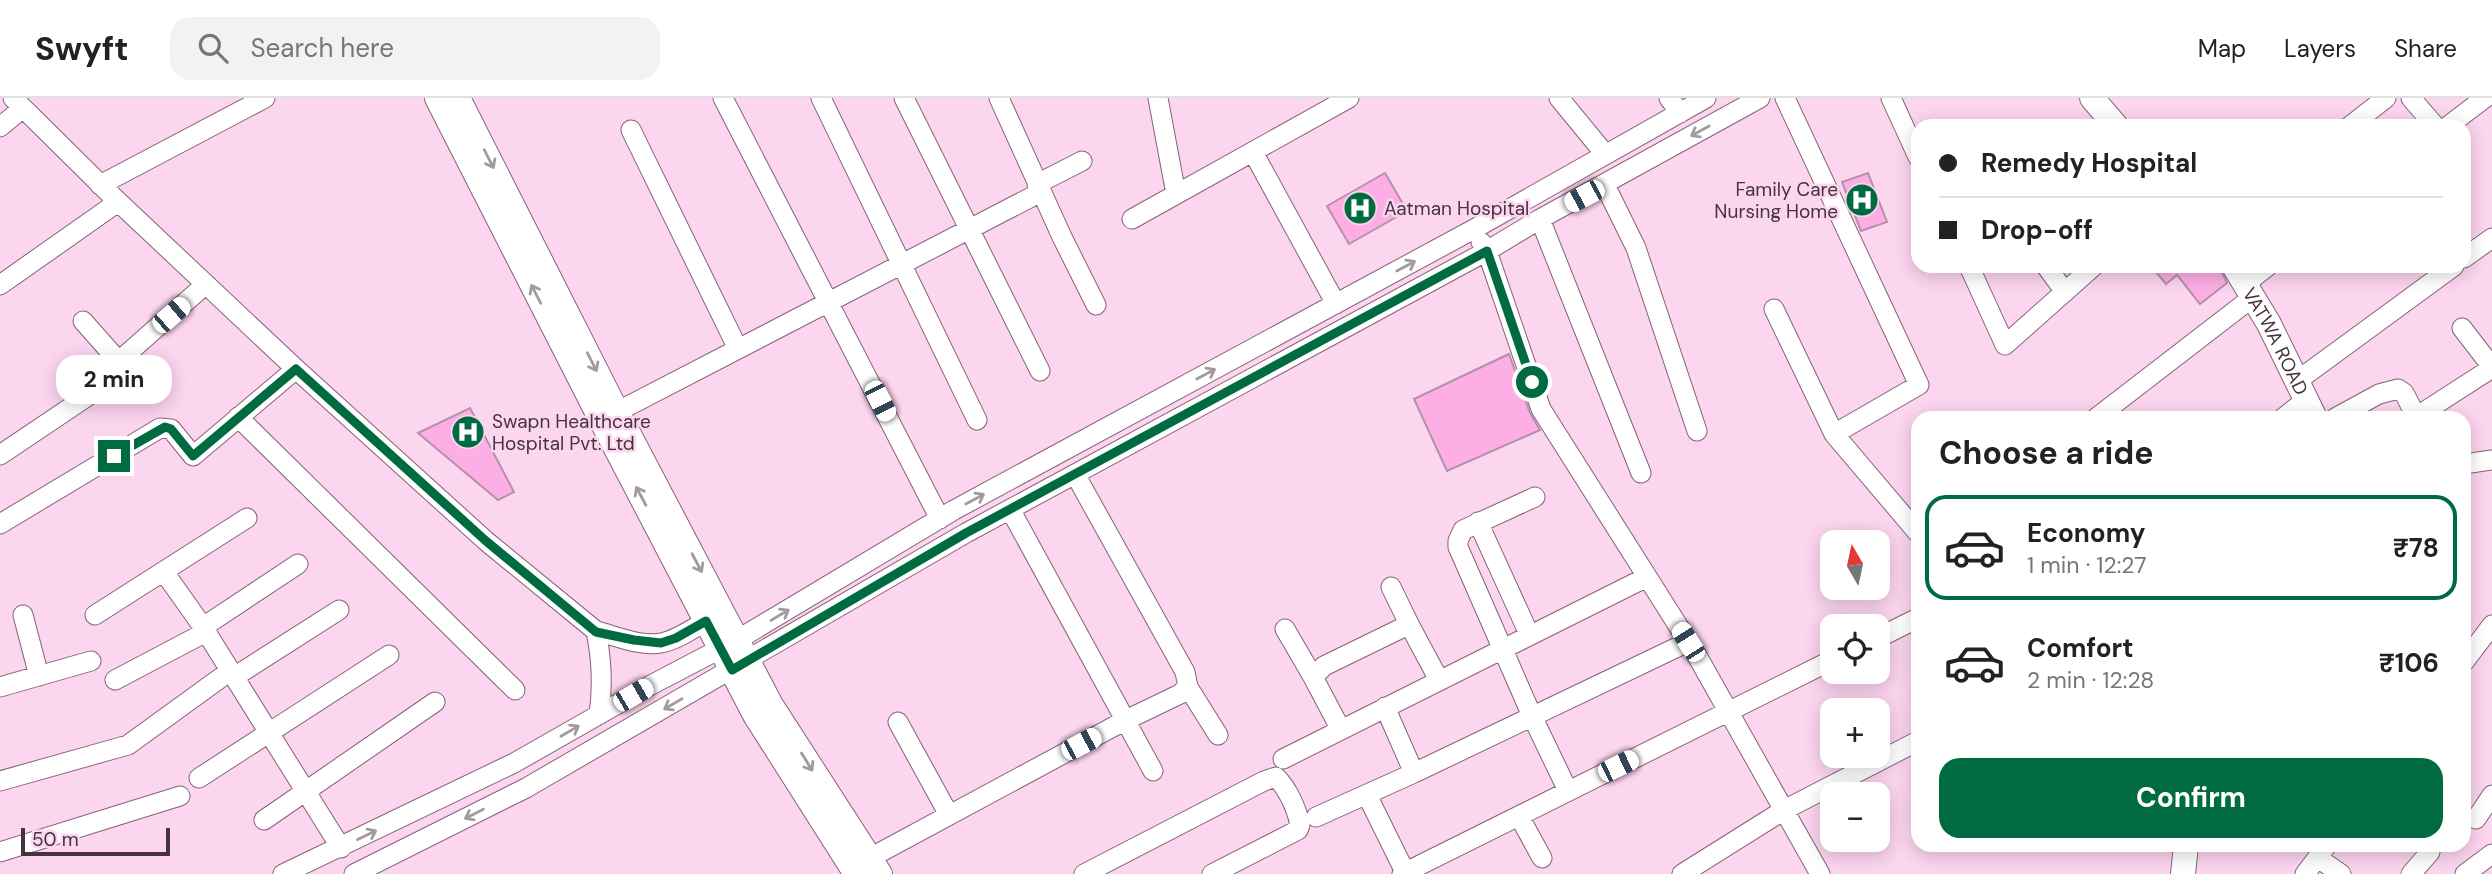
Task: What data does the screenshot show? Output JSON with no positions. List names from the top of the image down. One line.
{"streets":{"main road":["VATWA ROAD"]},"places":{"hospital":["Family Care Nursing Home","Aatman Hospital","Swapn Healthcare Hospital Pvt. Ltd"]},"scale_bar":"50 m","north":"top","page":{"header":"Swyft","search":"Search here","nav":["Map","Layers","Share"],"banner":["Remedy Hospital","Drop-off"],"bubble":"2 min","heading":"Choose a ride","list":[{"name":"Economy","note":"1 min · 12:27","value":"₹78"},{"name":"Comfort","note":"2 min · 12:28","value":"₹106"}],"map_buttons":["+","−"],"buttons":"Confirm","scale":"50 m"}}
